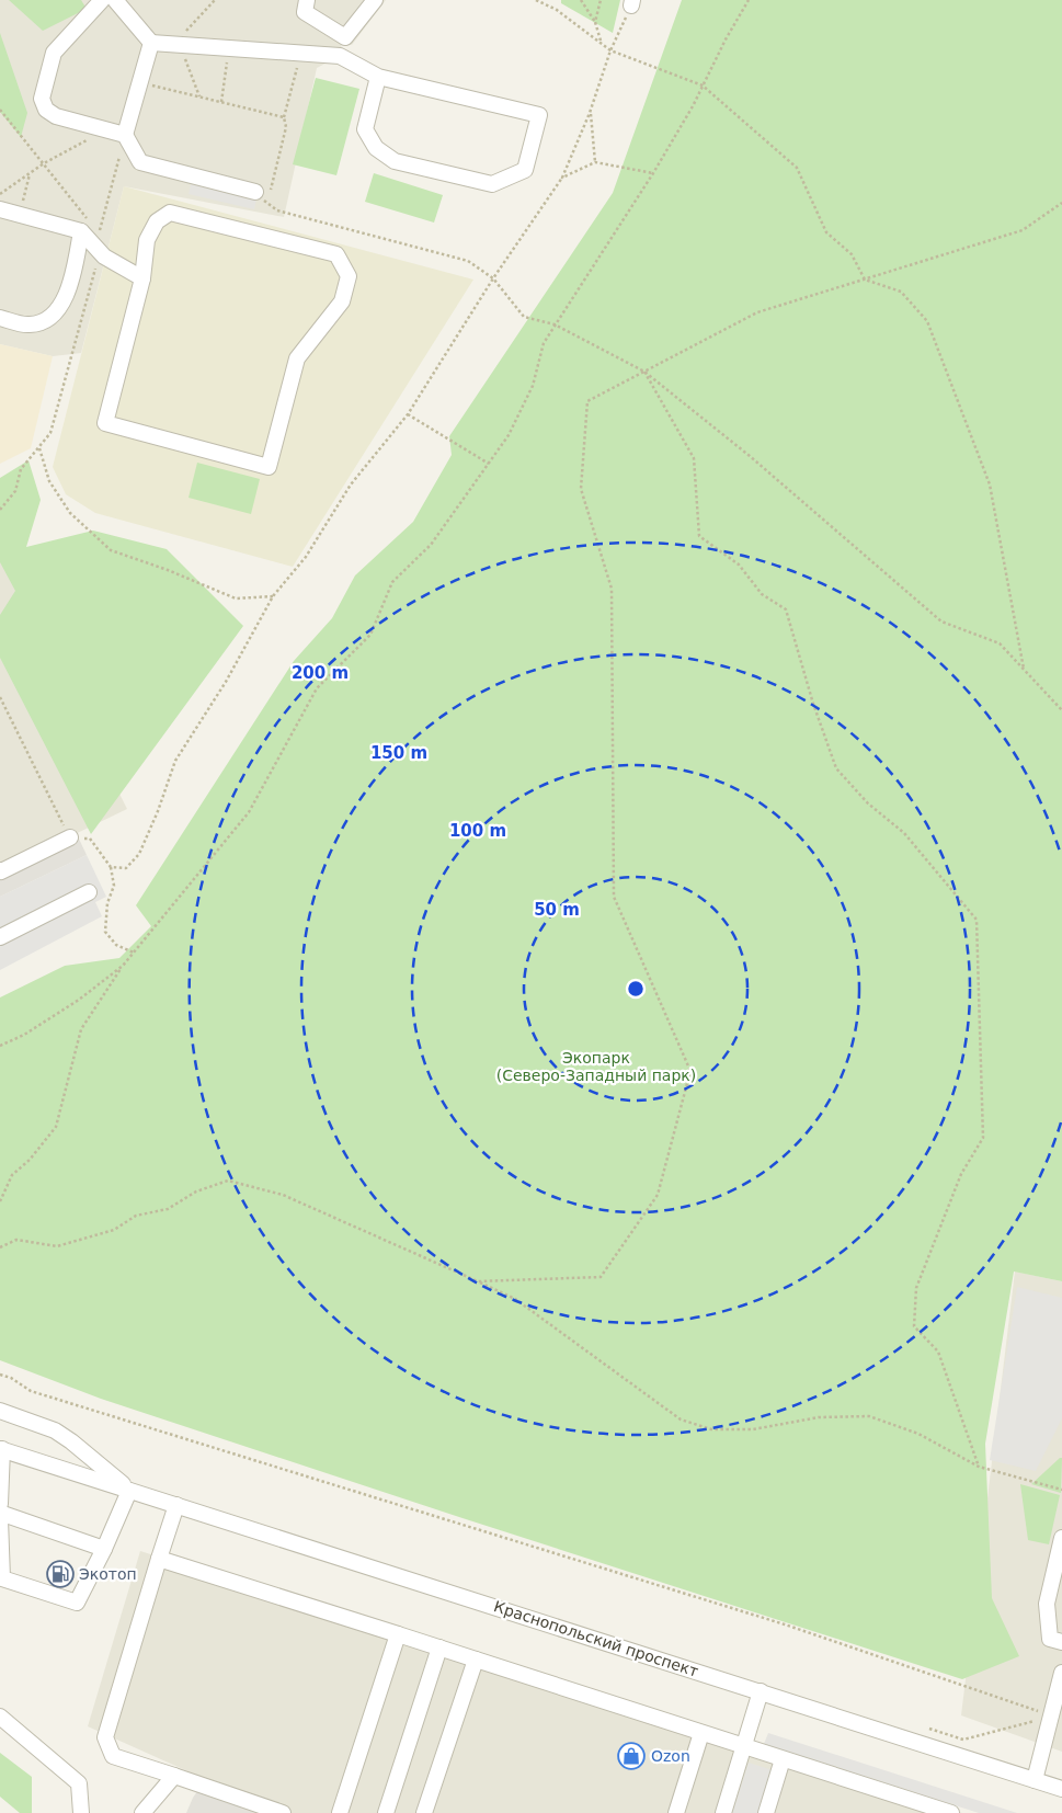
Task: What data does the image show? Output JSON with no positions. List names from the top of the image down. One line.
{"streets":{"street":["Краснопольский проспект"]},"parks":["Экопарк (Северо-Западный парк)"],"places":{"fuel station":["Экотоп"],"shop":["Ozon"]},"rings":["200 m","150 m","100 m","50 m"]}
